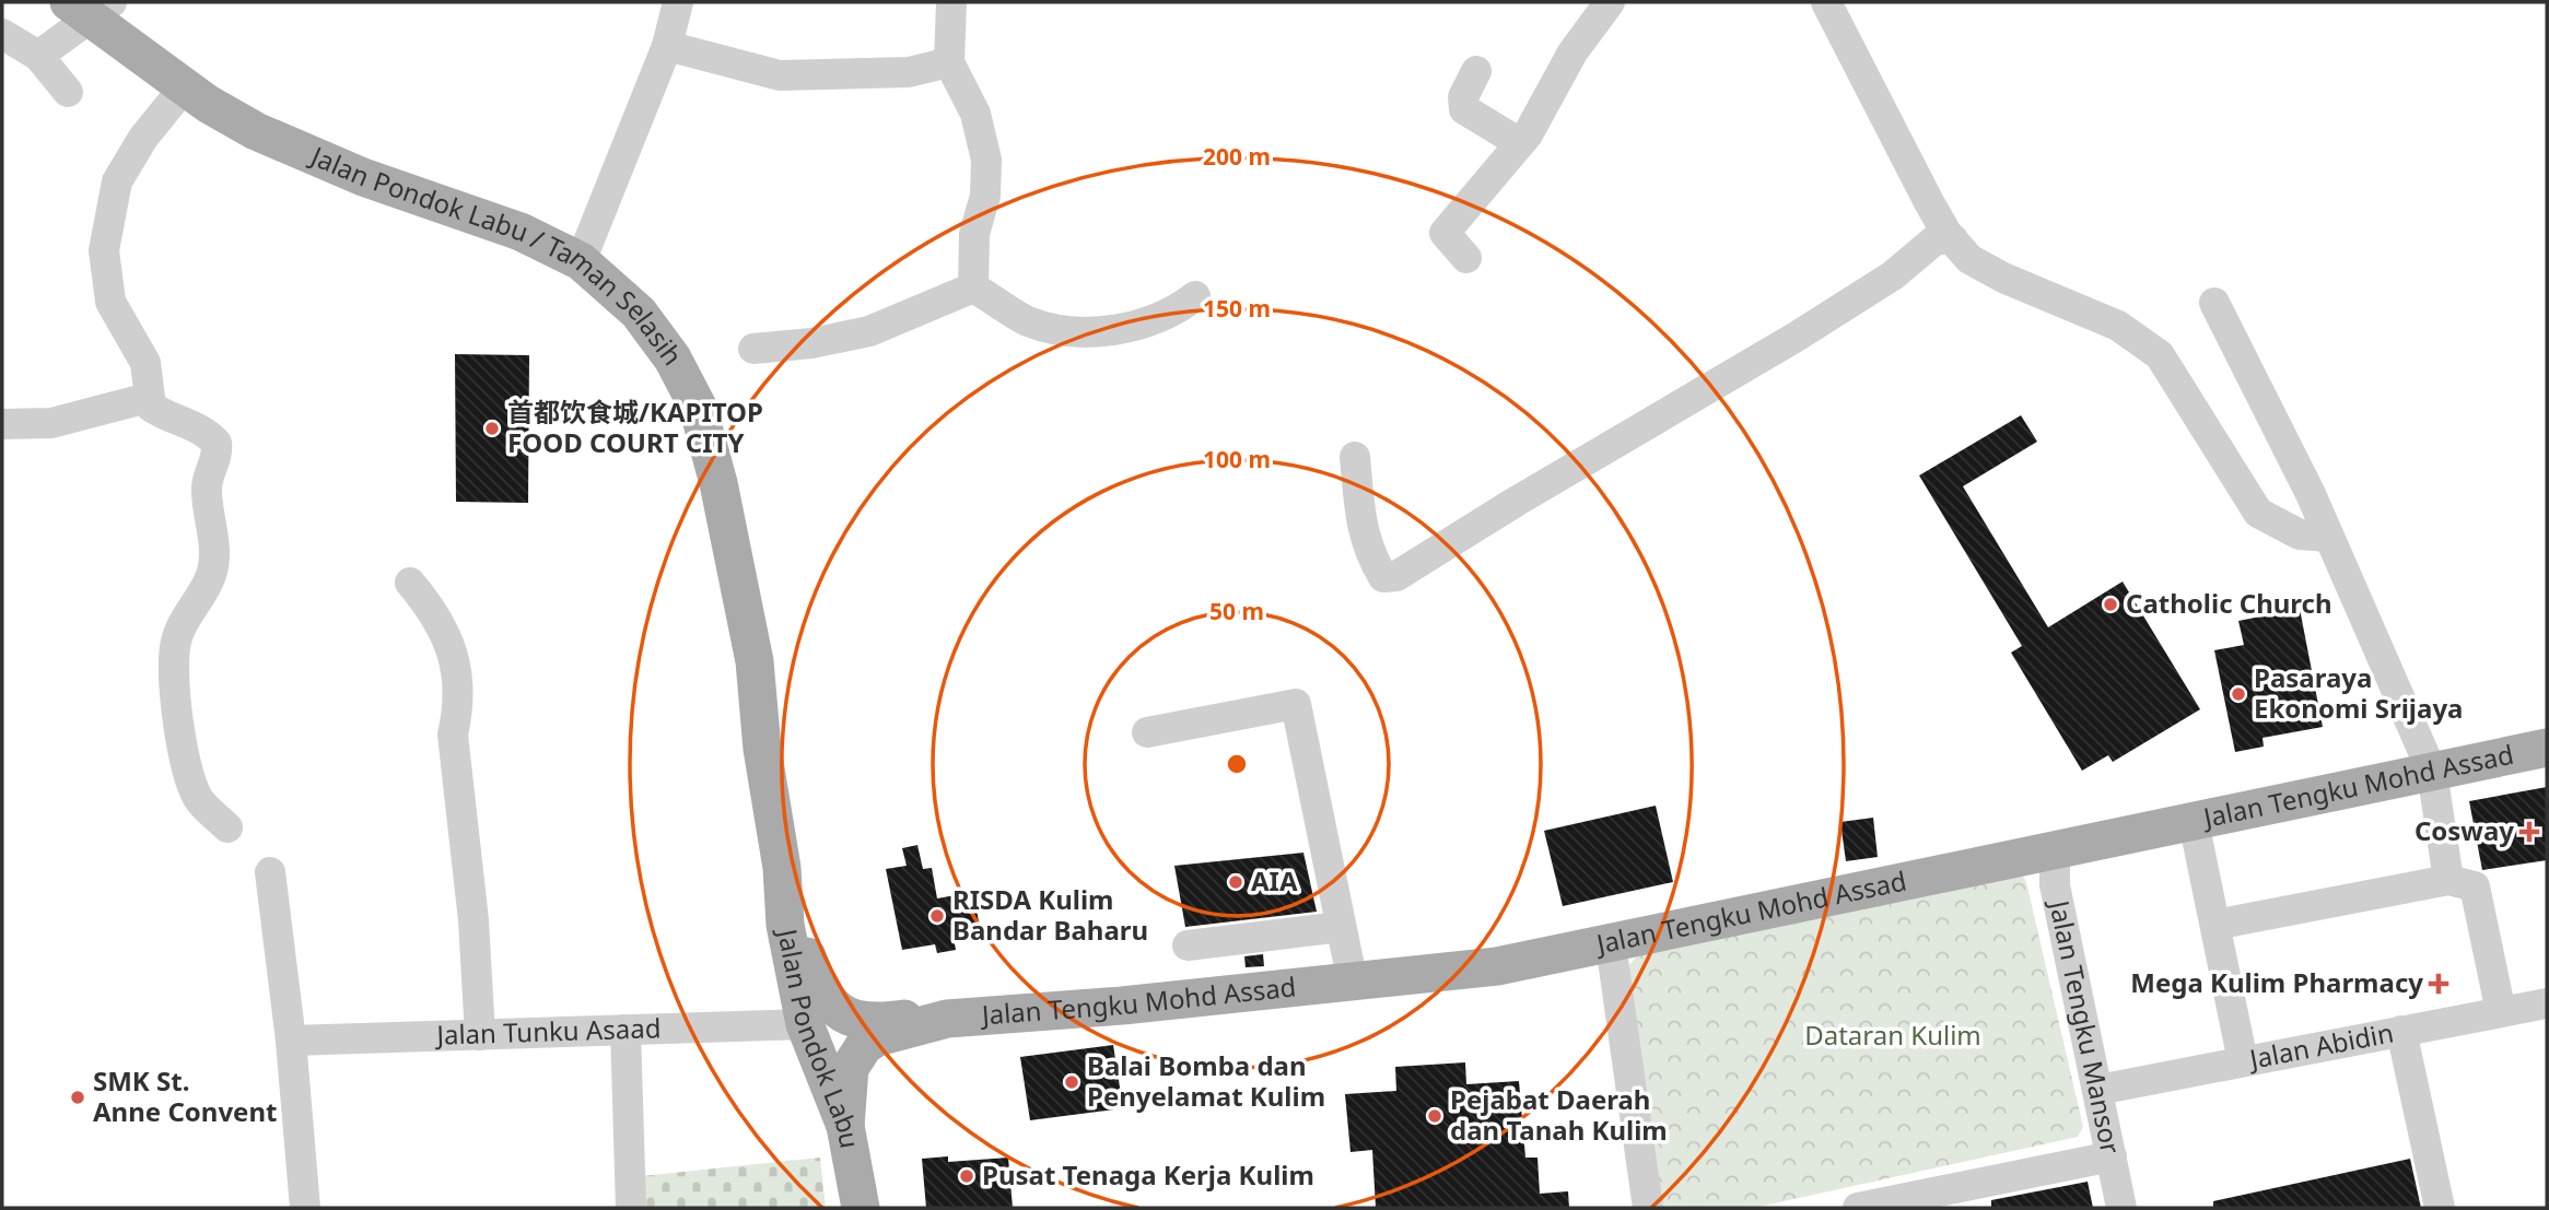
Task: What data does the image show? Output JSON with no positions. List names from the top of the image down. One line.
{"streets":{"main road":["Jalan Pondok Labu / Taman Selasih","Jalan Tengku Mohd Assad","Jalan Pondok Labu"],"street":["Jalan Tengku Mansor","Jalan Tunku Asaad","Jalan Abidin"]},"crossings":[["Jalan Pondok Labu / Taman Selasih","Jalan Tengku Mohd Assad"],["Jalan Pondok Labu / Taman Selasih","Jalan Pondok Labu"],["Jalan Tengku Mohd Assad","Jalan Tengku Mansor"],["Jalan Tengku Mohd Assad","Jalan Pondok Labu"],["Jalan Tengku Mansor","Jalan Abidin"],["Jalan Tunku Asaad","Jalan Pondok Labu"]],"parks":["Dataran Kulim"],"places":{"other":["首都饮食城/KAPITOP FOOD COURT CITY","Catholic Church","Pasaraya Ekonomi Srijaya","AIA","RISDA Kulim Bandar Baharu","Balai Bomba dan Penyelamat Kulim","SMK St. Anne Convent","Pejabat Daerah dan Tanah Kulim","Pusat Tenaga Kerja Kulim"],"health":["Cosway","Mega Kulim Pharmacy"]},"rings":["200 m","150 m","100 m","50 m"]}
